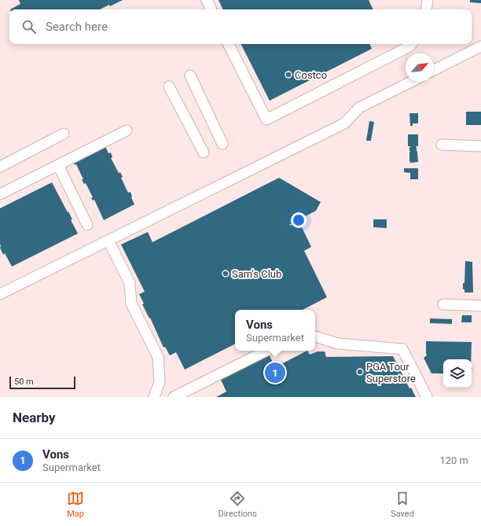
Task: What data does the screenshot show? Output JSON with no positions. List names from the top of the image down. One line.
{"places":["Costco","Sam's Club","PGA Tour Superstore"],"scale_bar":"50 m","north":"top right","page":{"search":"Search here","popup":["Vons","Supermarket"],"pins":"1","scale":"50 m","heading":"Nearby","list":[{"mark":"1","name":"Vons","note":"Supermarket","value":"120 m"}],"nav":["Map","Directions","Saved"]}}
